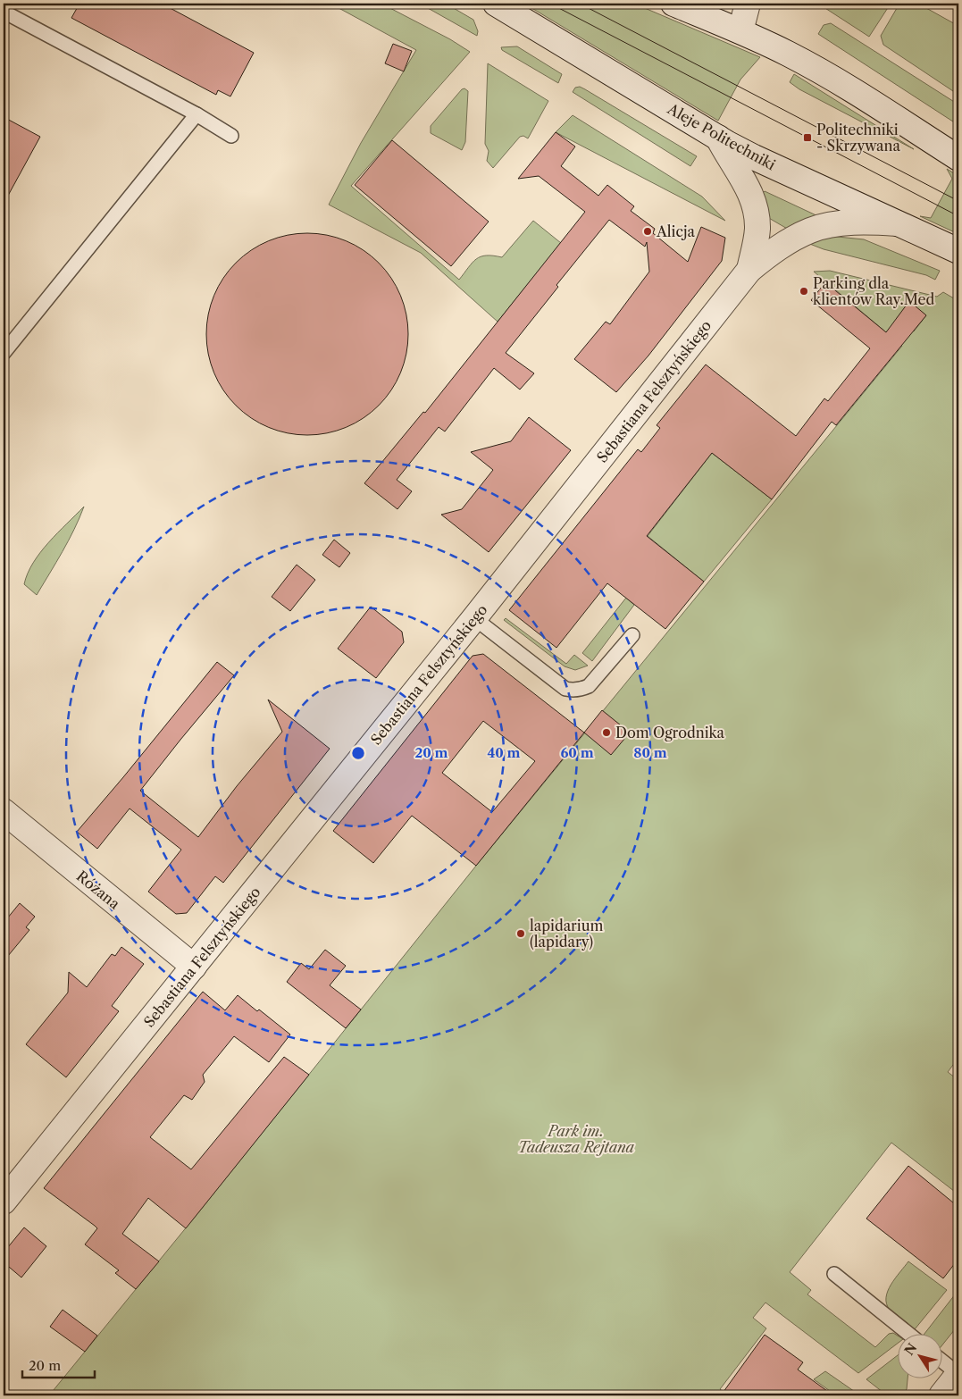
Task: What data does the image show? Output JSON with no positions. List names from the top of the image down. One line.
{"streets":{"street":["Aleje Politechniki","Sebastiana Felsztyńskiego","Różana"]},"crossings":[["Aleje Politechniki","Sebastiana Felsztyńskiego"],["Sebastiana Felsztyńskiego","Różana"]],"parks":["Park im. Tadeusza Rejtana"],"places":{"transit":["Politechniki - Skrzywana"],"other":["Alicja","Parking dla klientów Ray.Med","Dom Ogrodnika","lapidarium (lapidary)"]},"scale_bar":"20 m","north":"top left","rings":["20 m","40 m","60 m","80 m"]}
